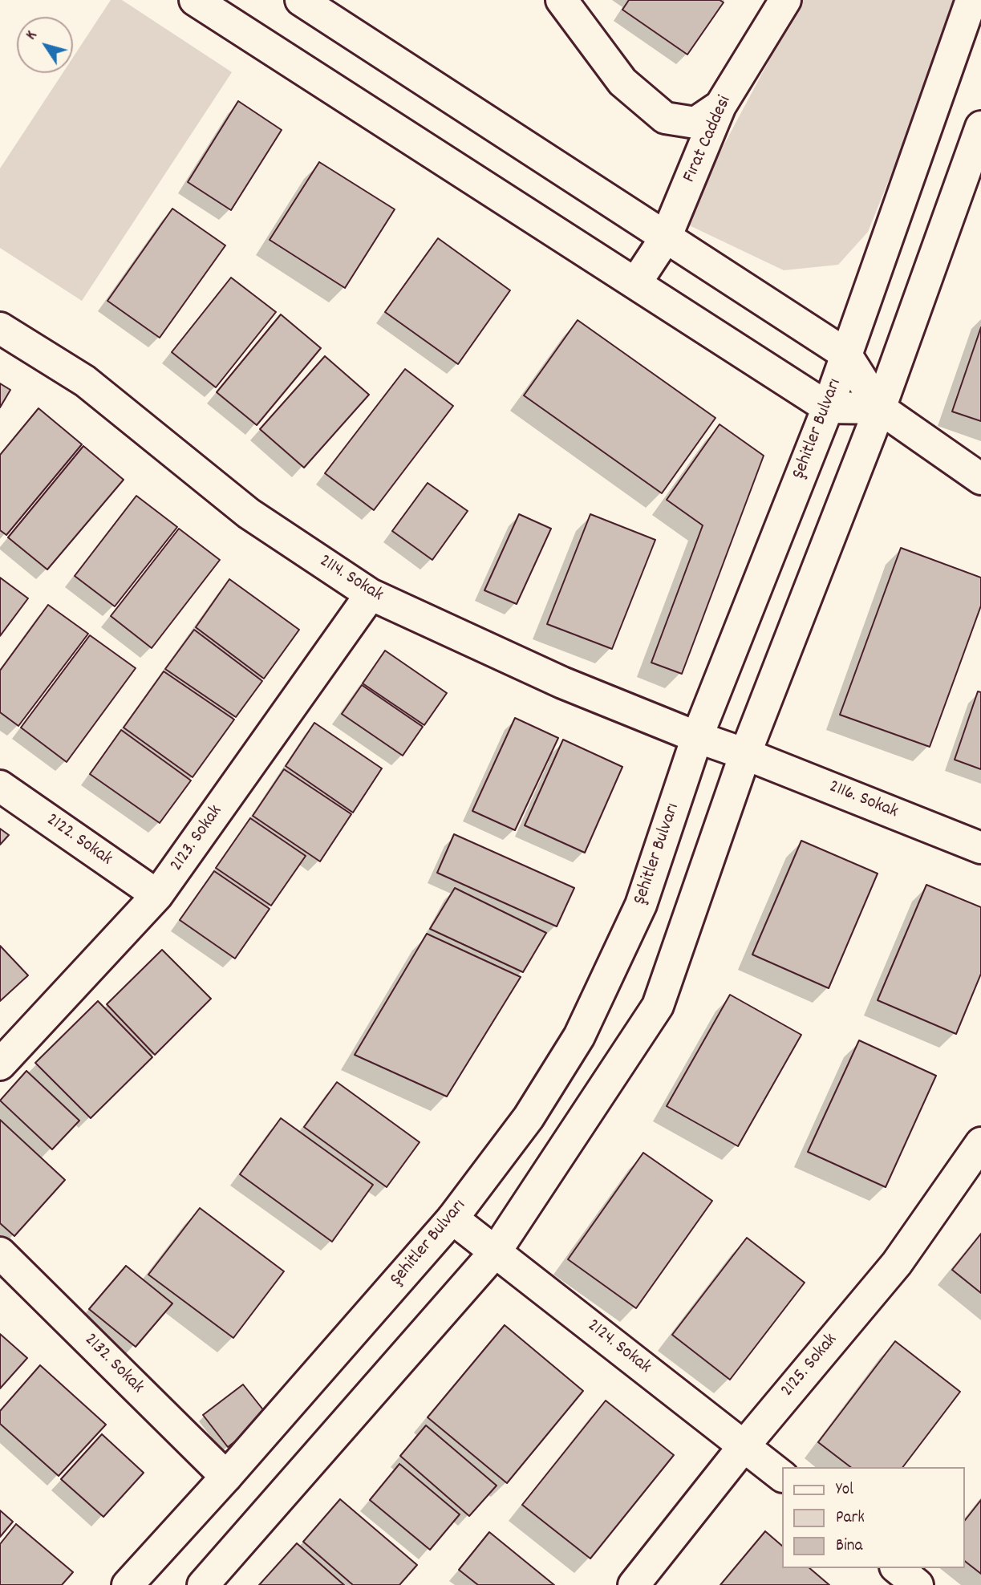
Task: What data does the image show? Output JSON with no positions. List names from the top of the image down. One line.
{"streets":{"street":["Fırat Caddesi","Şehitler Bulvarı","2114. Sokak","2116. Sokak","2123. Sokak","2122. Sokak","2124. Sokak","2132. Sokak","2125. Sokak"]},"crossings":[["Şehitler Bulvarı","2114. Sokak"],["Şehitler Bulvarı","2124. Sokak"],["Şehitler Bulvarı","2132. Sokak"],["2114. Sokak","2116. Sokak"],["2114. Sokak","2123. Sokak"],["2123. Sokak","2122. Sokak"],["2124. Sokak","2125. Sokak"]],"legend":["Yol","Park","Bina"],"north":"top left"}
